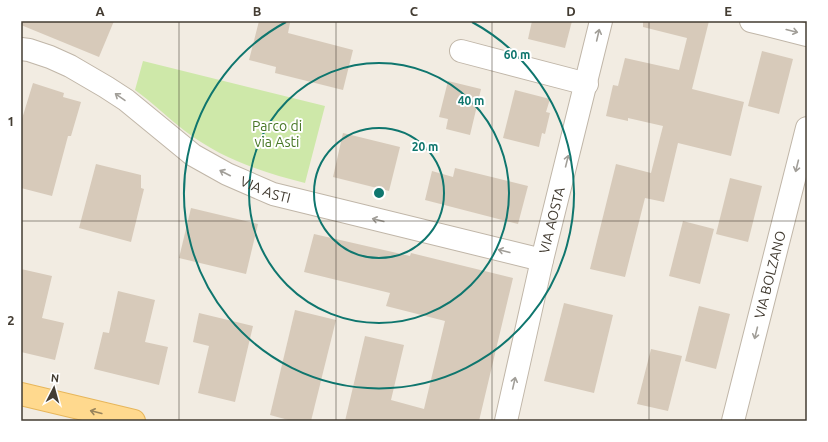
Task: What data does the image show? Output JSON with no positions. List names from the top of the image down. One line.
{"streets":{"street":["VIA ASTI","VIA AOSTA","VIA BOLZANO"]},"crossings":[["VIA ASTI","VIA AOSTA"]],"one_way":["VIA ASTI","VIA AOSTA","VIA BOLZANO"],"parks":["Parco di via Asti"],"north":"top","grid":{"columns":["A","B","C","D","E"],"rows":["1","2"]},"rings":["60 m","40 m","20 m"]}
